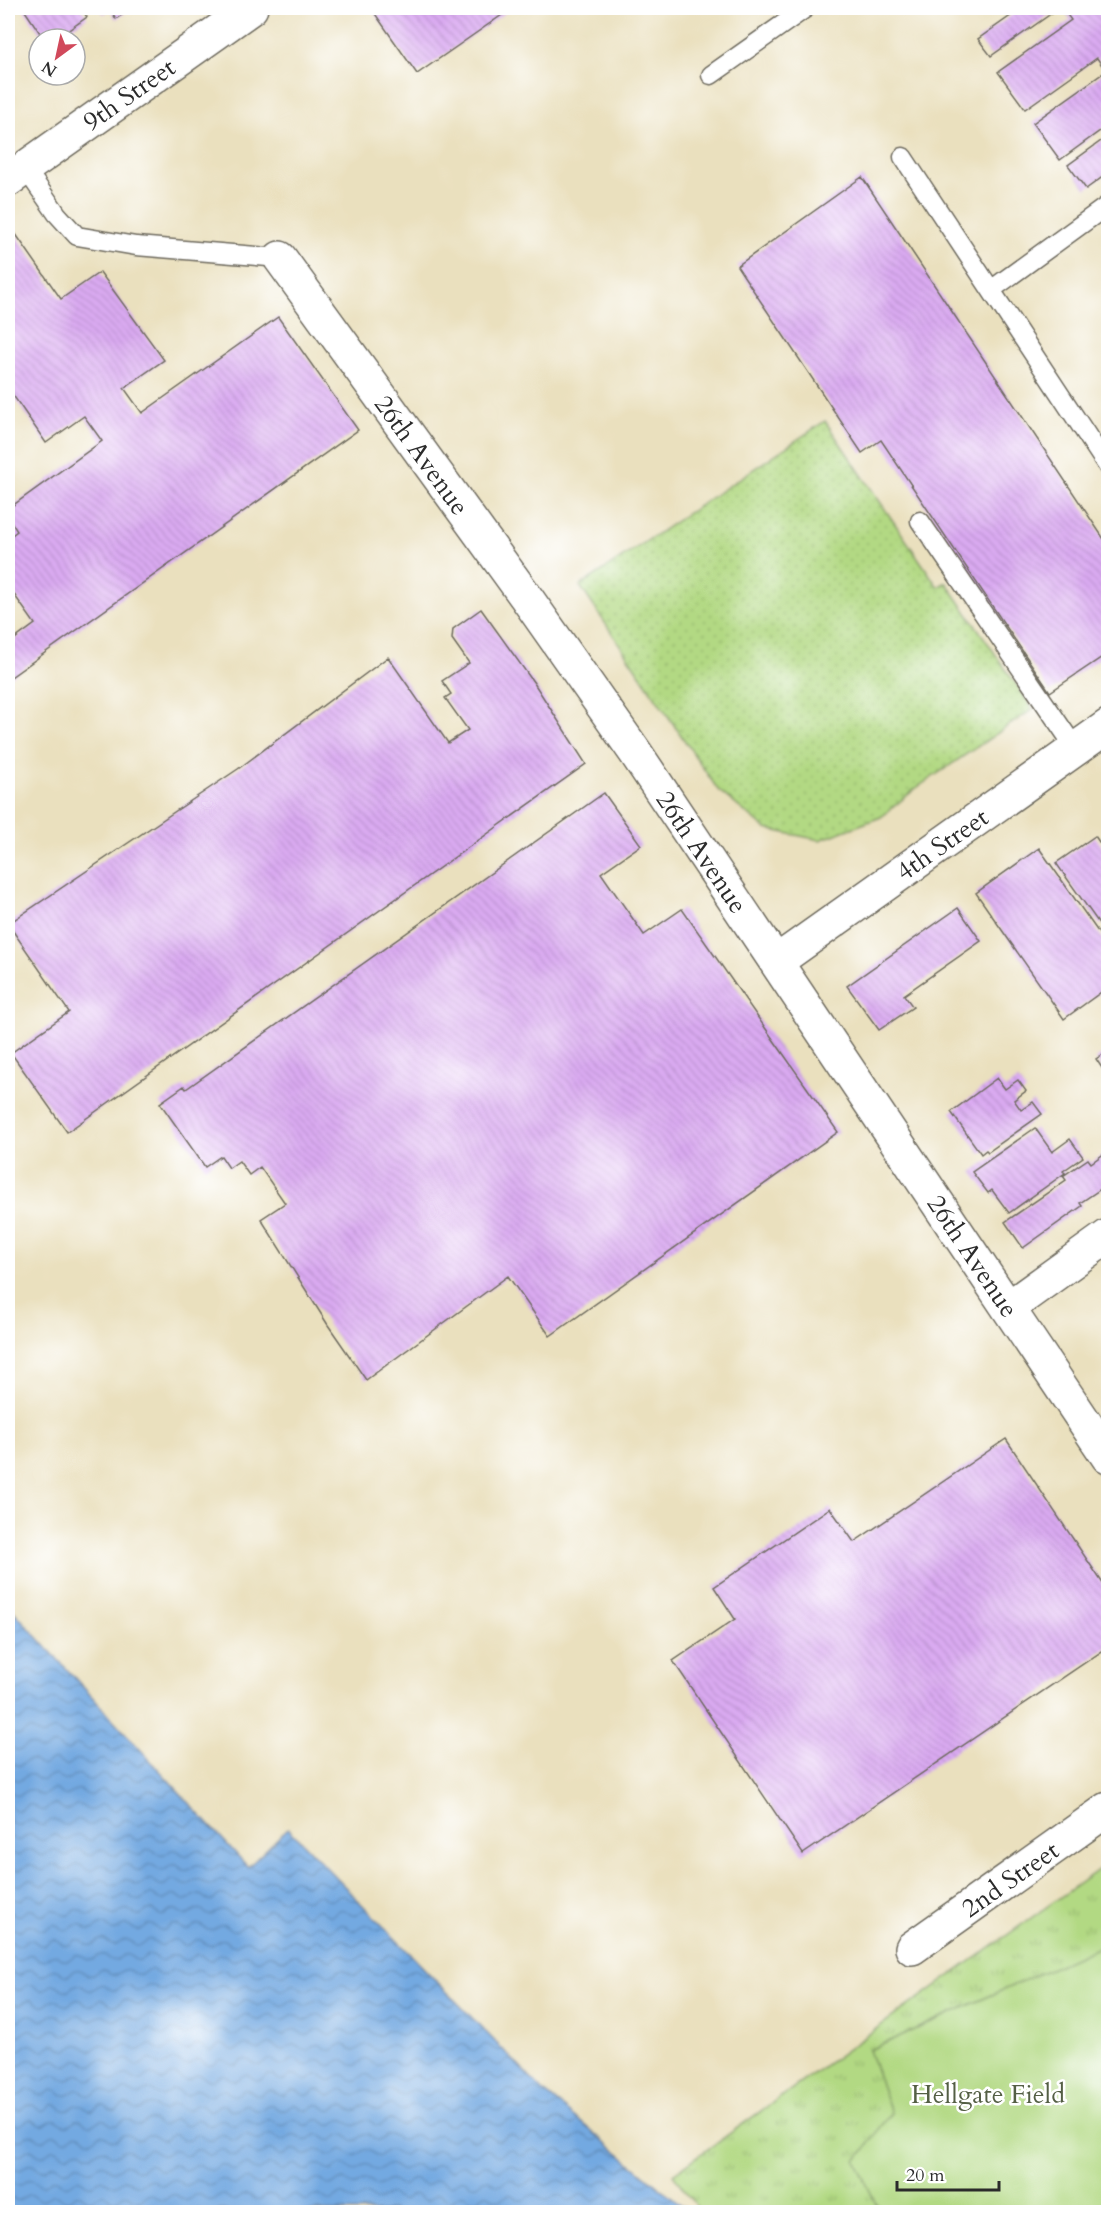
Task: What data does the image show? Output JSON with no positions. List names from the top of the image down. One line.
{"streets":{"street":["9th Street","26th Avenue","4th Street","2nd Street"]},"crossings":[["26th Avenue","4th Street"]],"parks":["Hellgate Field"],"scale_bar":"20 m","north":"bottom left"}
